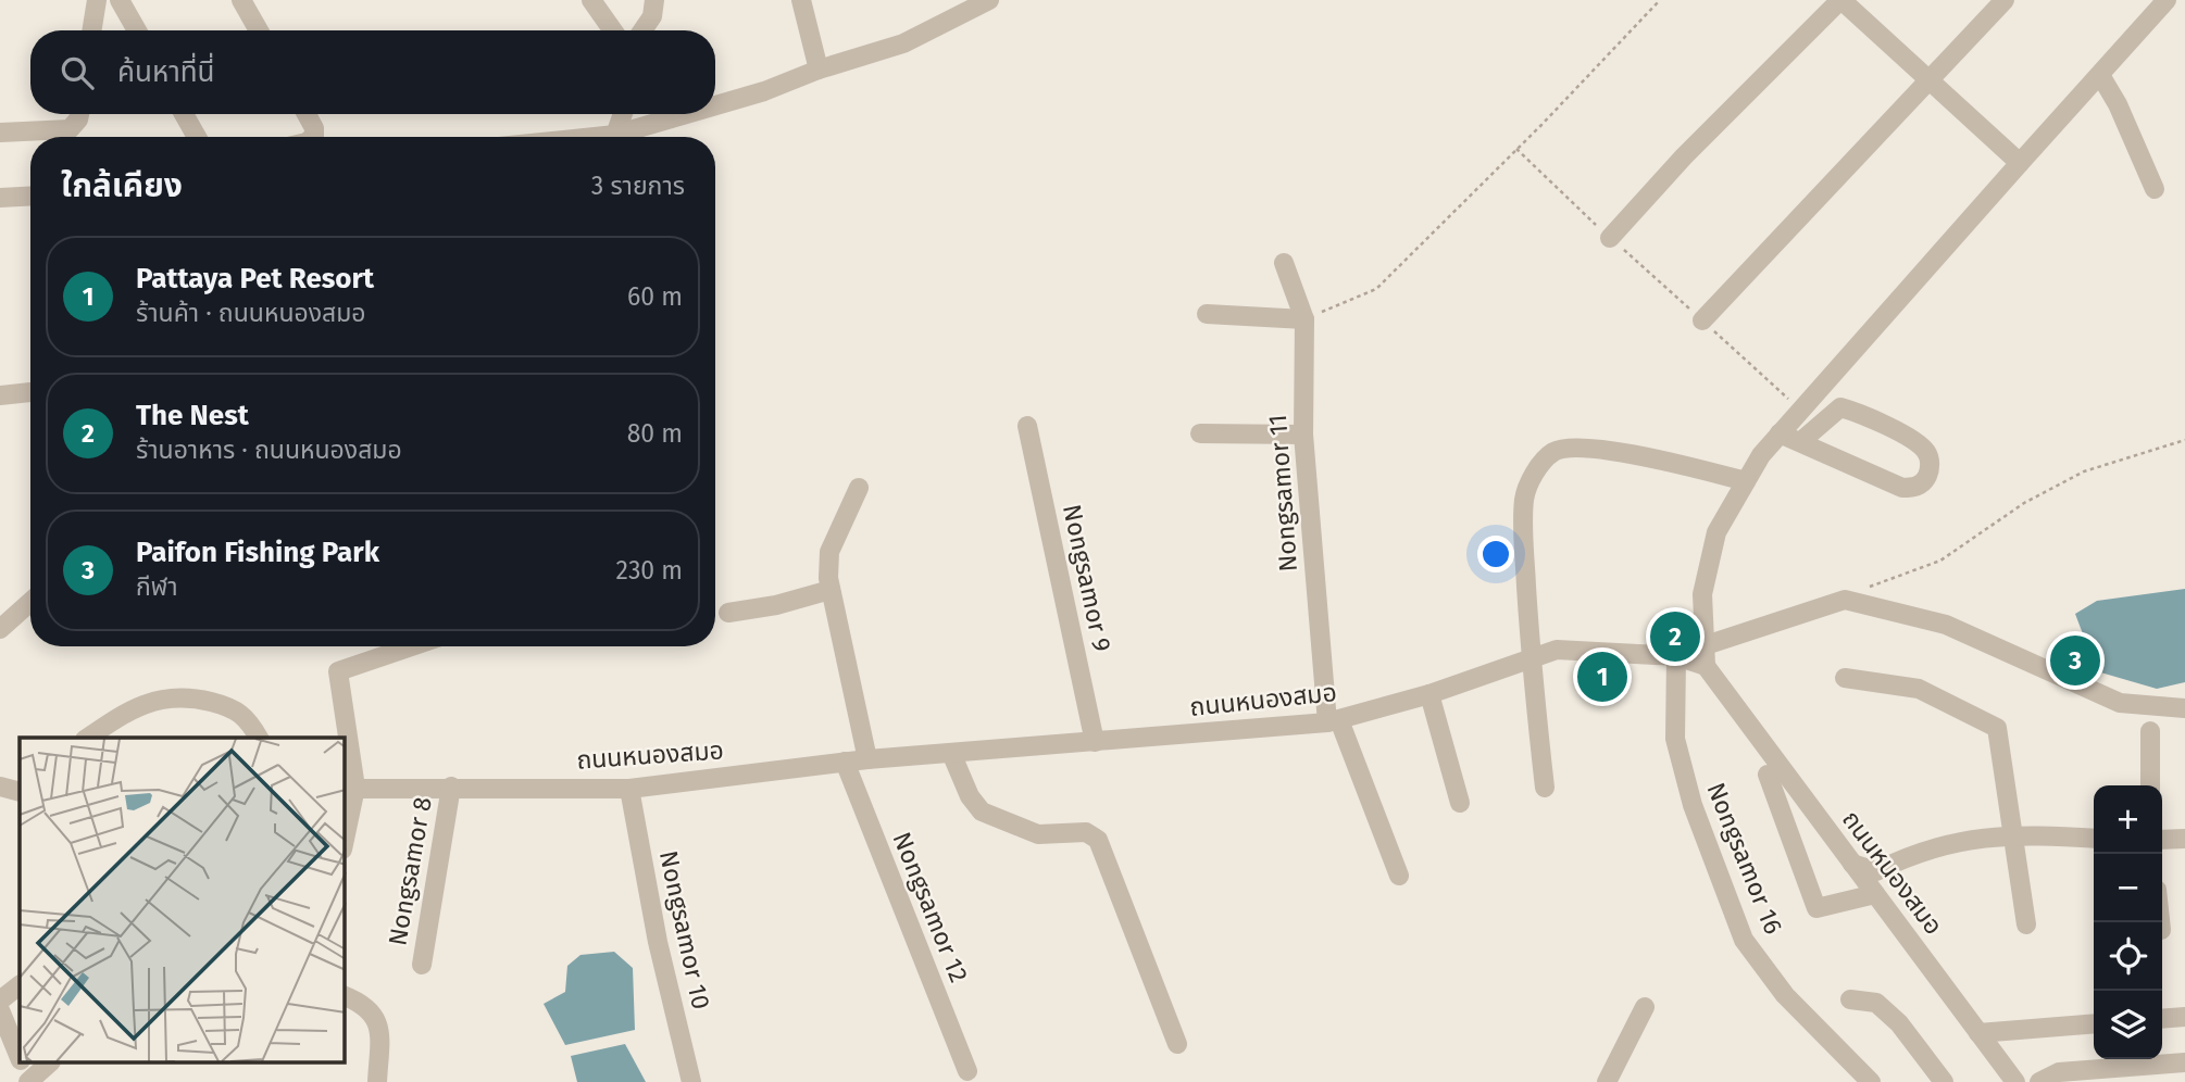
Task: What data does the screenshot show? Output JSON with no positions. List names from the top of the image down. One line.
{"streets":{"street":["Nongsamor 11","Nongsamor 9","ถนนหนองสมอ","Nongsamor 16","Nongsamor 8","Nongsamor 12","Nongsamor 10"]},"crossings":[["Nongsamor 11","ถนนหนองสมอ"],["Nongsamor 9","ถนนหนองสมอ"],["ถนนหนองสมอ","Nongsamor 16"],["ถนนหนองสมอ","Nongsamor 8"],["ถนนหนองสมอ","Nongsamor 12"],["ถนนหนองสมอ","Nongsamor 10"]],"page":{"search":"ค้นหาที่นี่","heading":["ใกล้เคียง","3 รายการ"],"list":[{"mark":"1","name":"Pattaya Pet Resort","note":"ร้านค้า · ถนนหนองสมอ","value":"60 m"},{"mark":"2","name":"The Nest","note":"ร้านอาหาร · ถนนหนองสมอ","value":"80 m"},{"mark":"3","name":"Paifon Fishing Park","note":"กีฬา","value":"230 m"}],"pins":["2","3","1"],"map_buttons":["+","−"]}}
